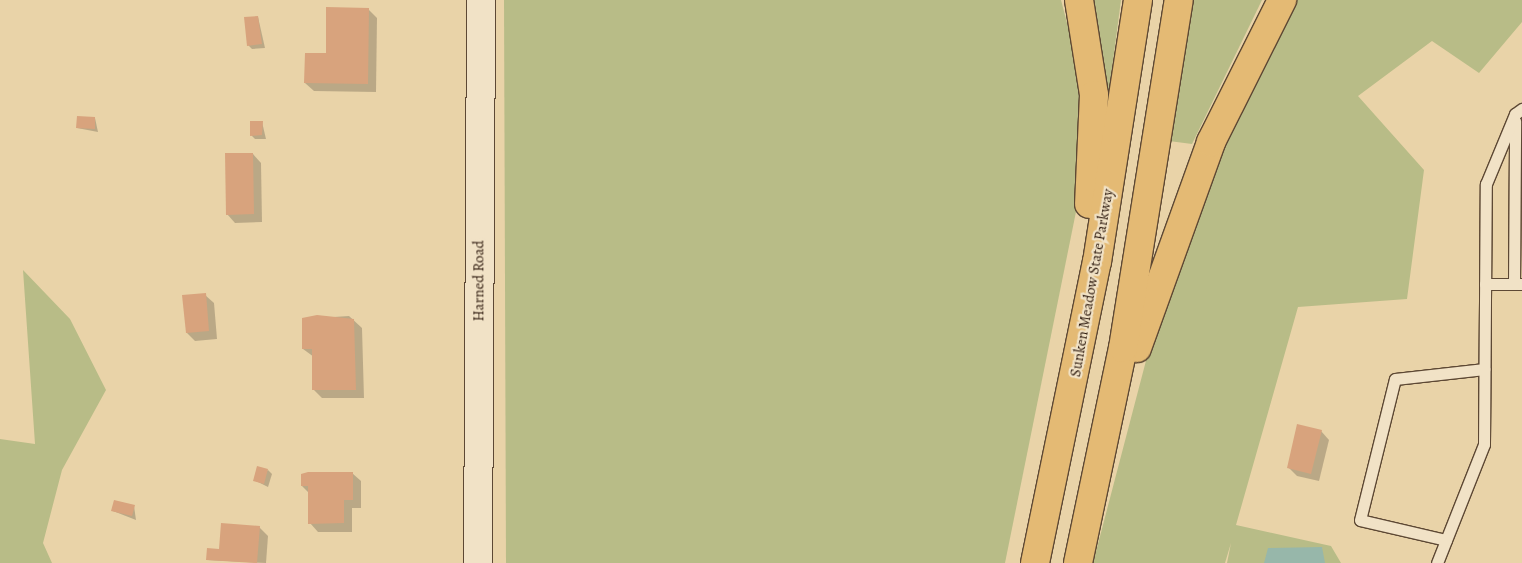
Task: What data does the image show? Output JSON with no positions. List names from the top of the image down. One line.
{"streets":{"highway":["Sunken Meadow State Parkway"],"main road":["Harned Road"]}}
